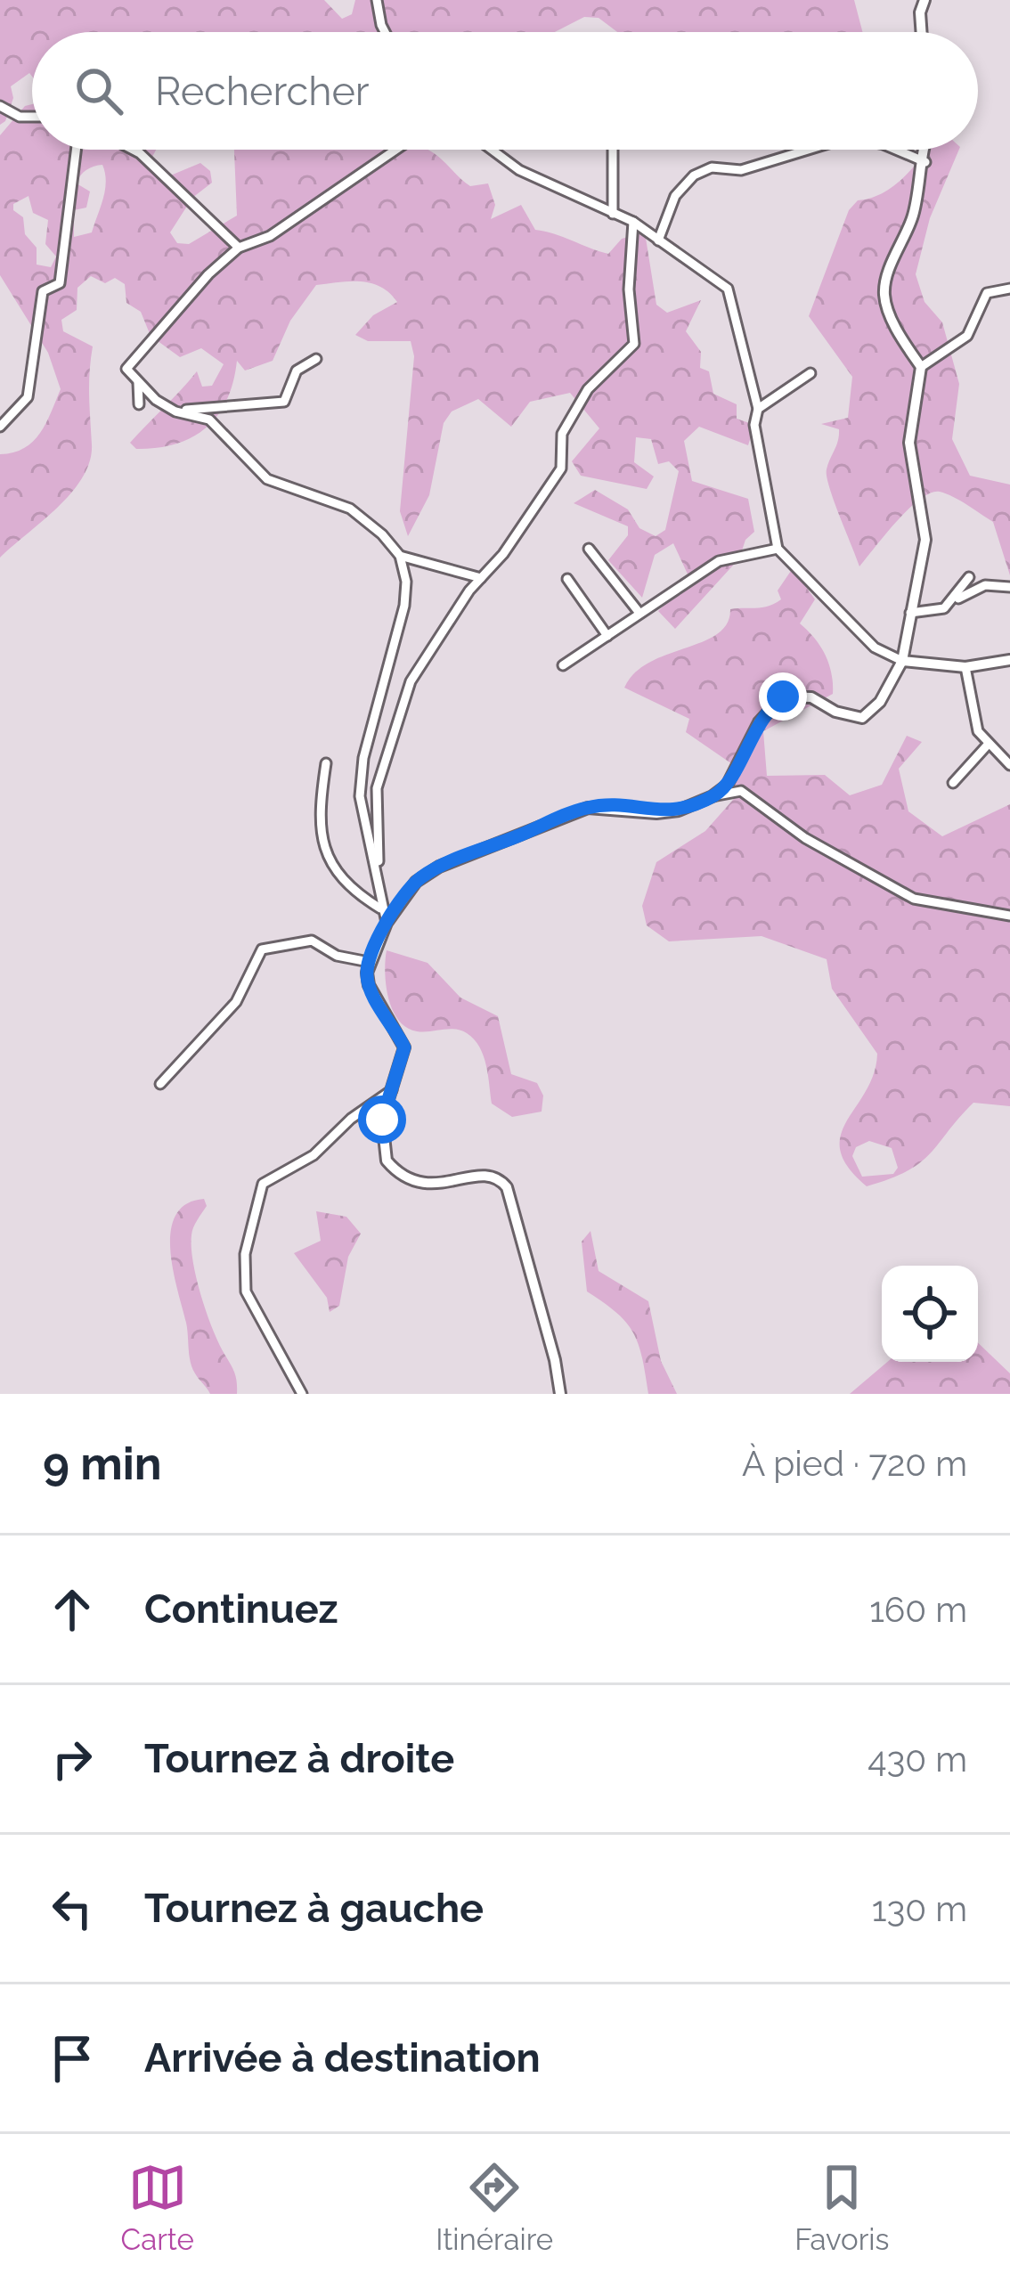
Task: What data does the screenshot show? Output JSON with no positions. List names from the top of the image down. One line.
{"page":{"search":"Rechercher","heading":["9 min","À pied · 720 m"],"list":[["Continuez","160 m"],["Tournez à droite","430 m"],["Tournez à gauche","130 m"],"Arrivée à destination"],"nav":["Carte","Itinéraire","Favoris"]}}
